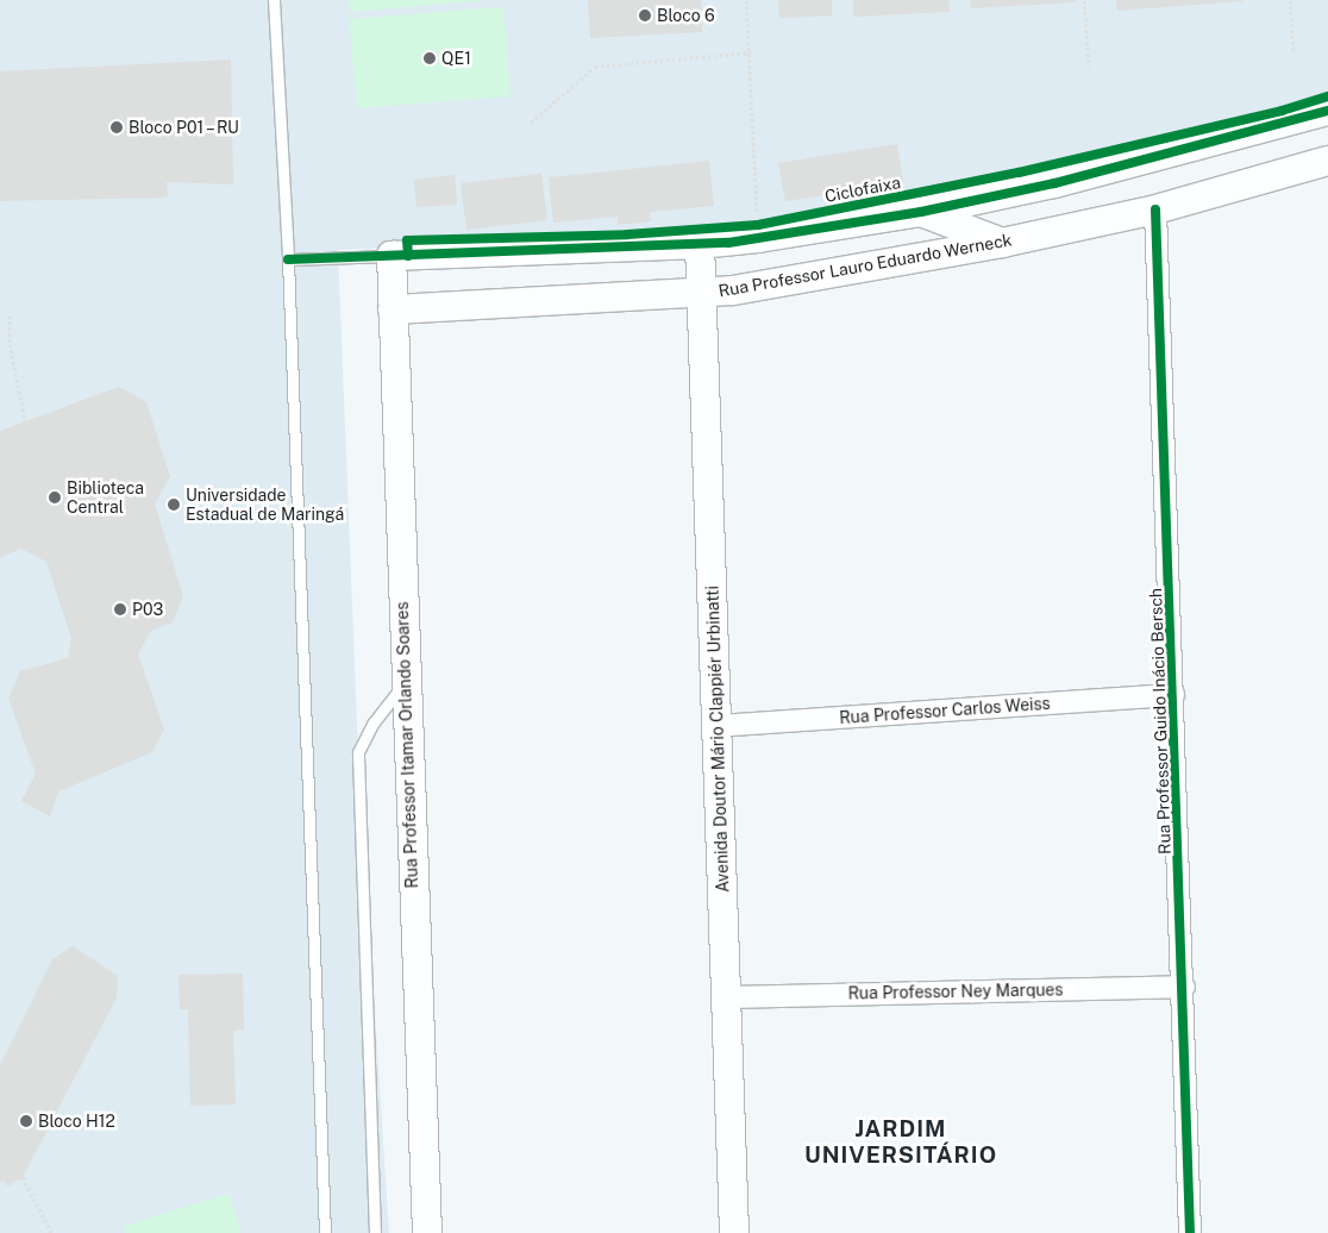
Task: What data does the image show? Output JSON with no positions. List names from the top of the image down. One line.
{"streets":{"main road":["Rua Professor Lauro Eduardo Werneck","Avenida Doutor Mário Clappiér Urbinatti","Rua Professor Itamar Orlando Soares"],"street":["Rua Professor Carlos Weiss","Rua Professor Guido Inácio Bersch","Rua Professor Ney Marques"],"cycle path":["Ciclofaixa"]},"crossings":[["Rua Professor Lauro Eduardo Werneck","Rua Professor Guido Inácio Bersch"],["Rua Professor Lauro Eduardo Werneck","Avenida Doutor Mário Clappiér Urbinatti"],["Rua Professor Lauro Eduardo Werneck","Rua Professor Itamar Orlando Soares"],["Rua Professor Carlos Weiss","Rua Professor Guido Inácio Bersch"],["Rua Professor Carlos Weiss","Avenida Doutor Mário Clappiér Urbinatti"],["Rua Professor Guido Inácio Bersch","Rua Professor Ney Marques"],["Avenida Doutor Mário Clappiér Urbinatti","Rua Professor Ney Marques"]],"districts":["JARDIM UNIVERSITÁRIO"],"places":["Bloco 6","QE1","Bloco P01 – RU","Biblioteca Central","Universidade Estadual de Maringá","P03","Bloco H12"]}
